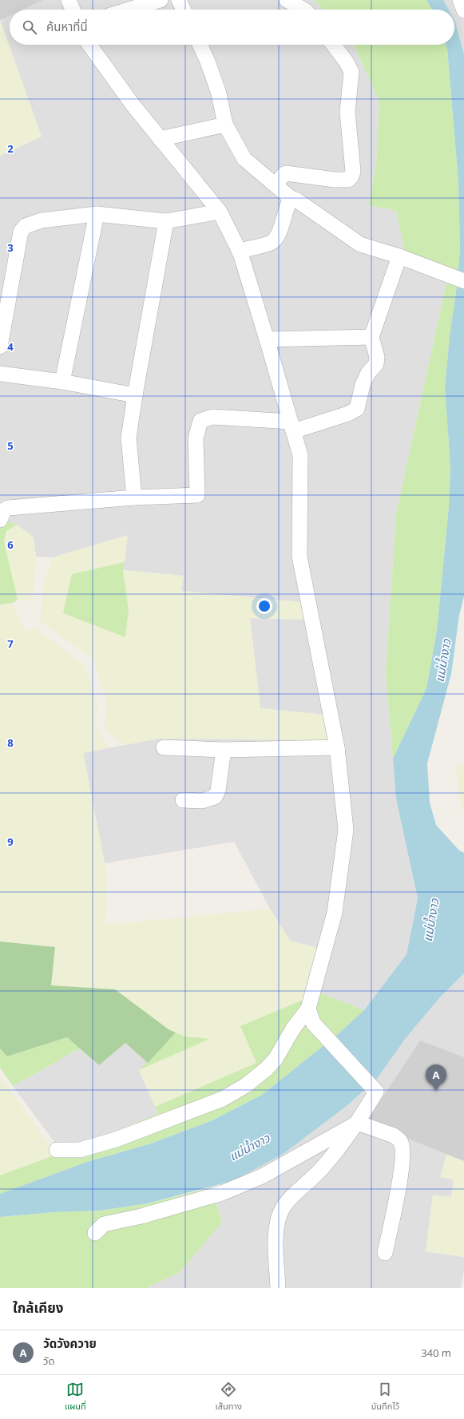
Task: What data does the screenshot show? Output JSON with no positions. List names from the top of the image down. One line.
{"water":["แม่น้ำงาว"],"page":{"search":"ค้นหาที่นี่","pins":"A","heading":"ใกล้เคียง","list":[{"mark":"A","name":"วัดวังควาย","note":"วัด","value":"340 m"}],"nav":["แผนที่","เส้นทาง","บันทึกไว้"]},"grid":{"rows":["2","3","4","5","6","7","8","9"]}}
